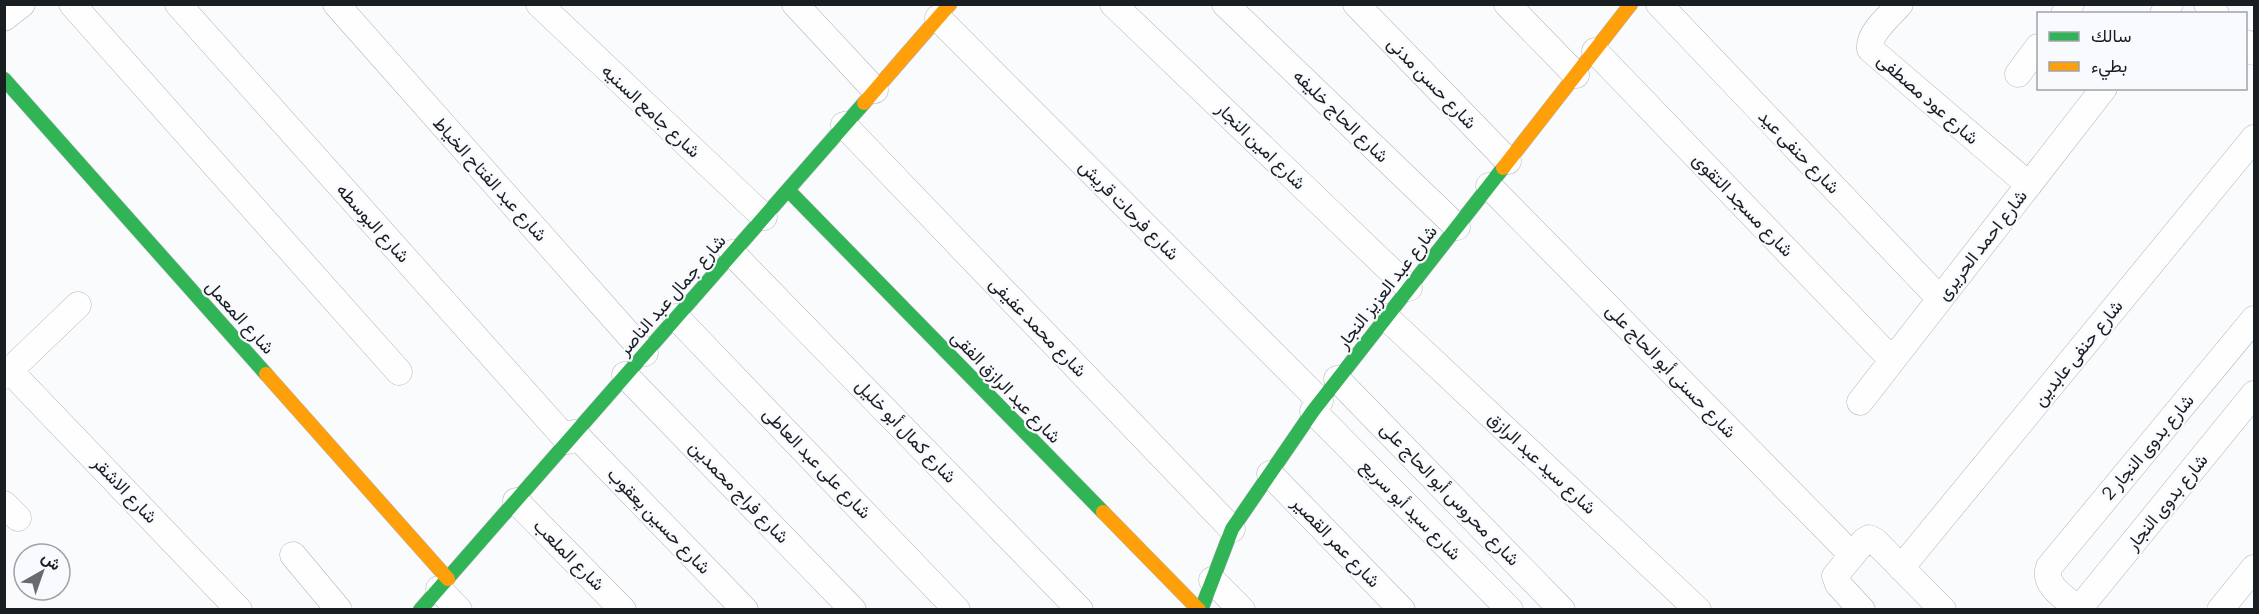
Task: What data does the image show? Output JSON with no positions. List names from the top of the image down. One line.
{"streets":{"street":["شارع حسن مدنى","شارع عود مصطفى","شارع جامع السنيه","شارع الحاج خليفه","شارع امين النجار","شارع حنفى عيد","شارع عبد الفتاح الخياط","شارع مسجد التقوى","شارع فرحات قريش","شارع البوسطه","شارع احمد الحريرى","شارع عبد العزيز النجار","شارع جمال عبد الناصر","شارع المعمل","شارع محمد عفيفى","شارع حنفى عابدين","شارع حسنى أبو الحاج على","شارع عبد الرازق الفقى","شارع كمال أبو خليل","شارع بدوى النجار 2","شارع على عبد العاطى","شارع سيد عبد الرازق","شارع الاشقر","شارع فراج محمدين","شارع محروس أبو الحاج على","شارع بدوى النجار","شارع سيد أبو سريع","شارع حسين يعقوب","شارع عمر القصير","شارع الملعب"]},"crossings":[["شارع حسن مدنى","شارع عبد العزيز النجار"],["شارع عود مصطفى","شارع احمد الحريرى"],["شارع جامع السنيه","شارع جمال عبد الناصر"],["شارع الحاج خليفه","شارع عبد العزيز النجار"],["شارع امين النجار","شارع عبد العزيز النجار"],["شارع حنفى عيد","شارع احمد الحريرى"],["شارع عبد الفتاح الخياط","شارع جمال عبد الناصر"],["شارع مسجد التقوى","شارع احمد الحريرى"],["شارع مسجد التقوى","شارع عبد العزيز النجار"],["شارع فرحات قريش","شارع عبد العزيز النجار"],["شارع فرحات قريش","شارع جمال عبد الناصر"],["شارع فرحات قريش","شارع سيد أبو سريع"],["شارع البوسطه","شارع جمال عبد الناصر"],["شارع البوسطه","شارع حسين يعقوب"],["شارع عبد العزيز النجار","شارع محمد عفيفى"],["شارع عبد العزيز النجار","شارع حسنى أبو الحاج على"],["شارع عبد العزيز النجار","شارع عبد الرازق الفقى"],["شارع عبد العزيز النجار","شارع سيد عبد الرازق"],["شارع عبد العزيز النجار","شارع محروس أبو الحاج على"],["شارع عبد العزيز النجار","شارع سيد أبو سريع"],["شارع عبد العزيز النجار","شارع عمر القصير"],["شارع جمال عبد الناصر","شارع المعمل"],["شارع جمال عبد الناصر","شارع محمد عفيفى"],["شارع جمال عبد الناصر","شارع عبد الرازق الفقى"],["شارع جمال عبد الناصر","شارع كمال أبو خليل"],["شارع جمال عبد الناصر","شارع على عبد العاطى"],["شارع جمال عبد الناصر","شارع فراج محمدين"],["شارع جمال عبد الناصر","شارع حسين يعقوب"],["شارع جمال عبد الناصر","شارع الملعب"],["شارع بدوى النجار 2","شارع بدوى النجار"]],"legend":["سالك","بطيء"],"north":"top right"}
